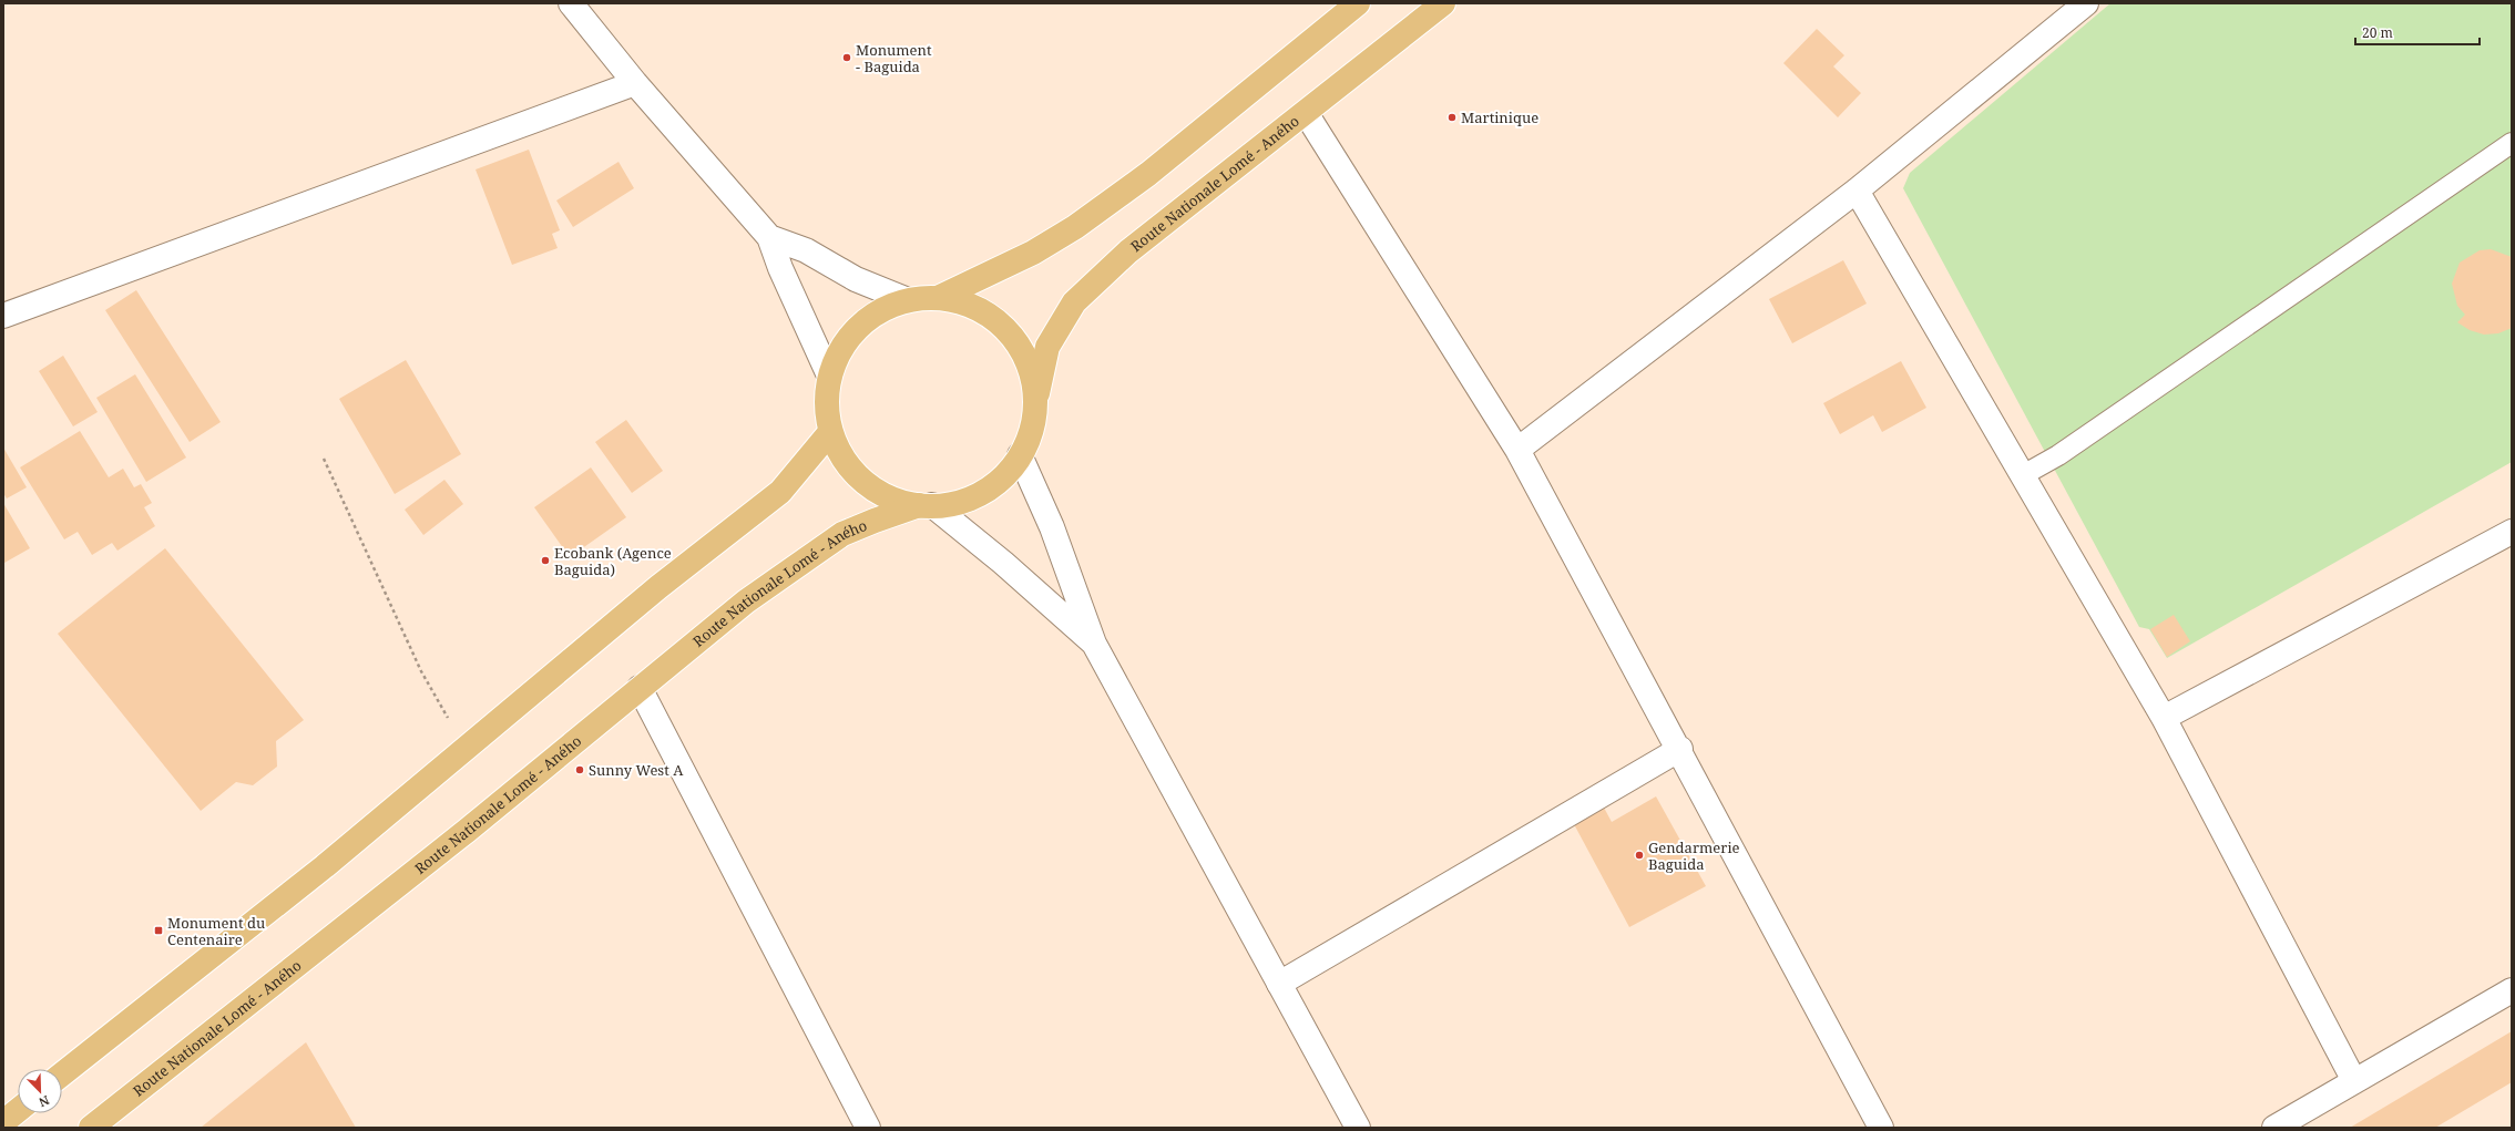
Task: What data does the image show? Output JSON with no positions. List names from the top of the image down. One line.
{"streets":{"highway":["Route Nationale Lomé - Aného"]},"places":{"other":["Monument - Baguida","Martinique","Ecobank (Agence Baguida)","Sunny West A","Gendarmerie Baguida"],"transit":["Monument du Centenaire"]},"scale_bar":"20 m","north":"bottom right"}
